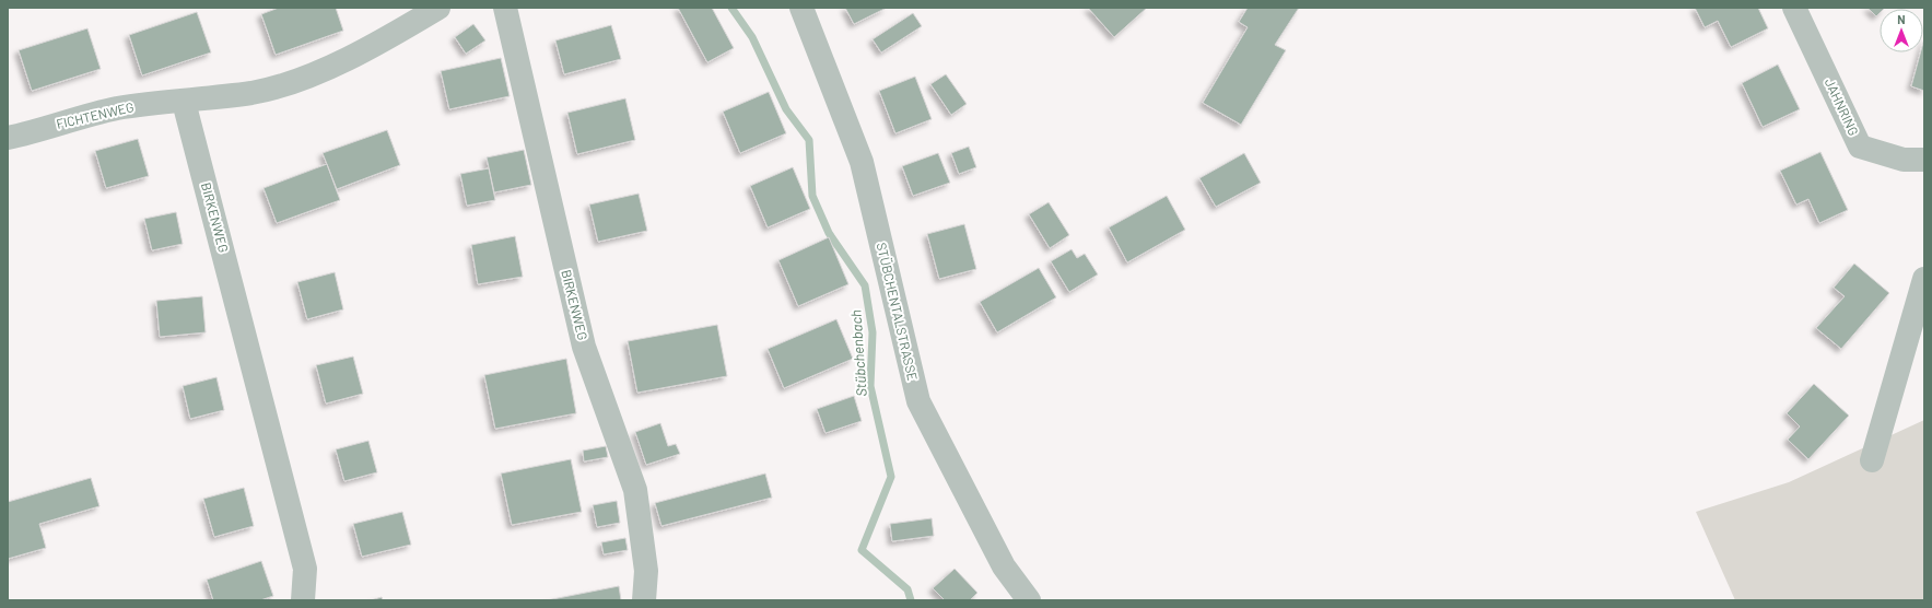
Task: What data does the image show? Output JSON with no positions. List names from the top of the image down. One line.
{"streets":{"street":["JAHNRING","FICHTENWEG","BIRKENWEG","STÜBCHENTALSTRASSE"]},"crossings":[["FICHTENWEG","BIRKENWEG"]],"water":["Stübchenbach"],"north":"top"}
